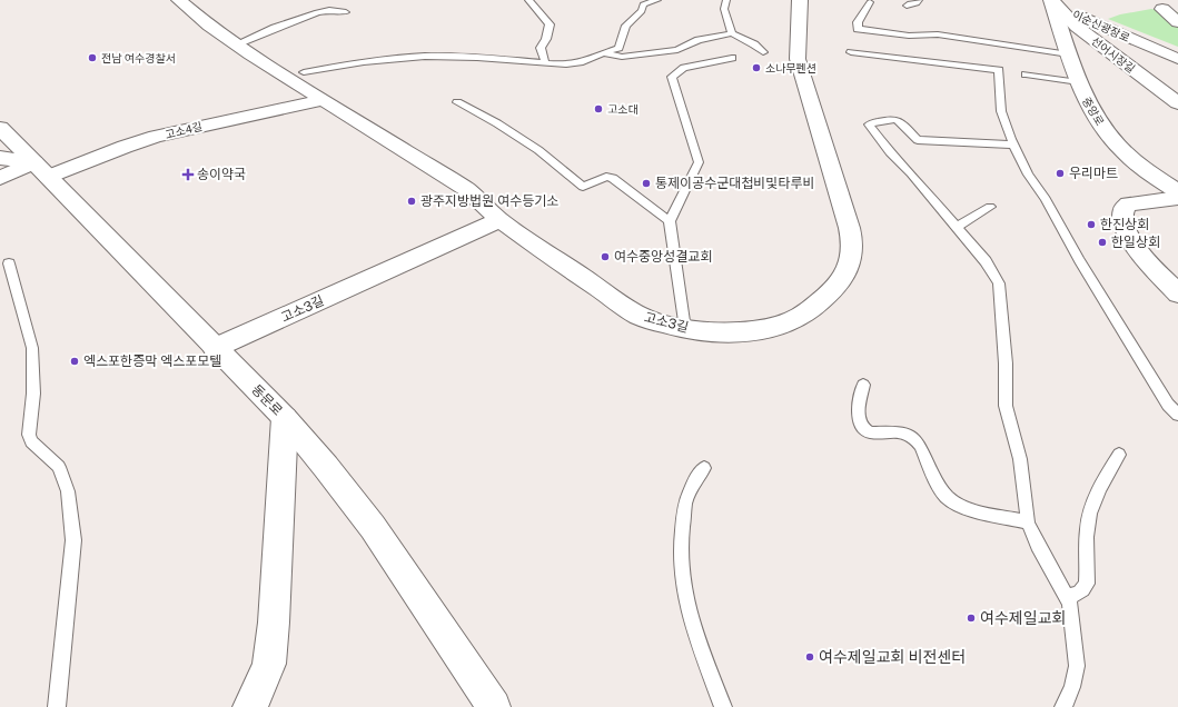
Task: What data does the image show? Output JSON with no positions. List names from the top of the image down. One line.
{"streets":{"street":["이순신광장로","선어시장길","중앙로","고소4길","고소3길","동문로"]},"crossings":[["이순신광장로","선어시장길"],["이순신광장로","중앙로"],["선어시장길","중앙로"],["고소4길","동문로"],["고소3길","동문로"]],"places":{"other":["전남 여수경찰서","소나무펜션","고소대","우리마트","통제이공수군대첩비및타루비","광주지방법원 여수등기소","한진상회","한일상회","여수중앙성결교회","엑스포한증막 엑스포모텔","여수제일교회","여수제일교회 비전센터"],"health":["송이약국"]}}
